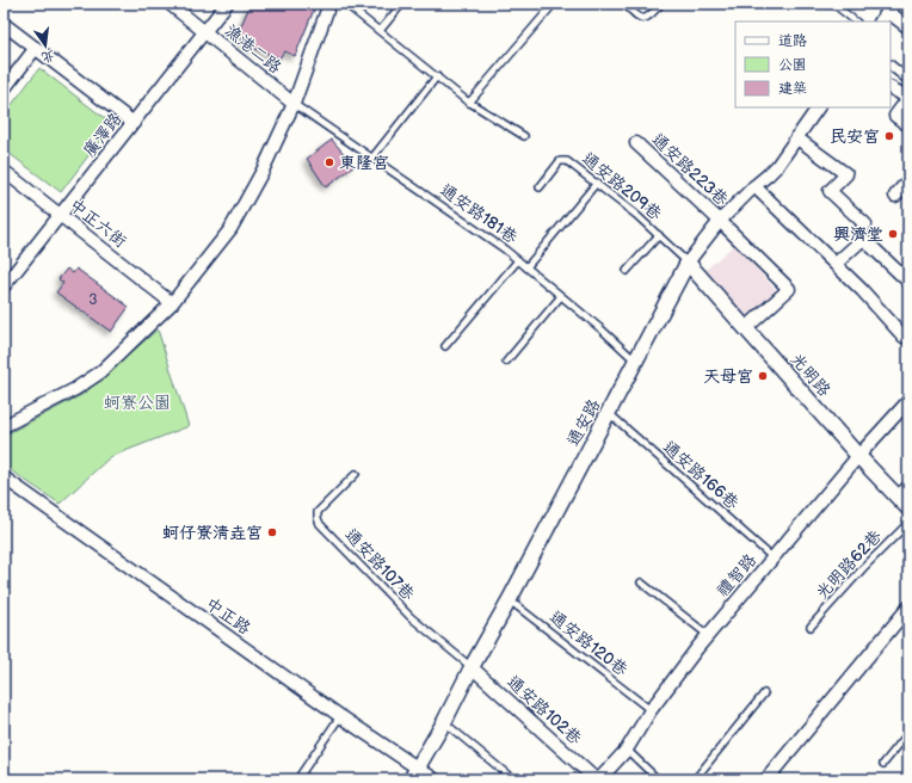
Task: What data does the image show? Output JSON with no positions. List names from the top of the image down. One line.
{"streets":{"street":["漁港二路","廣澤路","通安路223巷","中正六街","光明路","通安路","禮智路","中正路","通安路102巷"],"lane":["通安路209巷","通安路181巷","通安路166巷","通安路107巷","光明路62巷","通安路120巷"]},"crossings":[["漁港二路","廣澤路"],["漁港二路","通安路181巷"],["廣澤路","中正六街"],["通安路223巷","光明路"],["通安路223巷","通安路"],["通安路209巷","光明路"],["通安路209巷","通安路"],["通安路181巷","通安路"],["光明路","通安路"],["光明路","禮智路"],["通安路","通安路166巷"],["通安路","通安路107巷"],["通安路","中正路"],["通安路","通安路120巷"],["通安路","通安路102巷"],["通安路166巷","禮智路"],["通安路107巷","通安路102巷"],["禮智路","通安路120巷"]],"parks":["蚵寮公園"],"places":["民安宮","東隆宮","興濟堂","天母宮","蚵仔寮清垚宮"],"house_numbers":["3"],"legend":["道路","公園","建築"],"north":"bottom"}
